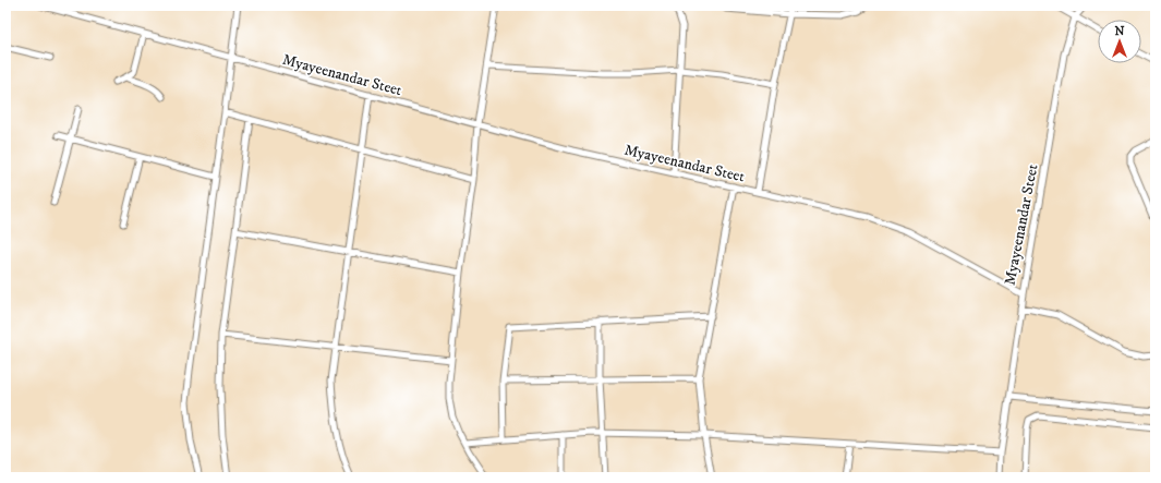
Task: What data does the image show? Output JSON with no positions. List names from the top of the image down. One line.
{"streets":{"street":["Myayeenandar Steet"]},"north":"top"}
